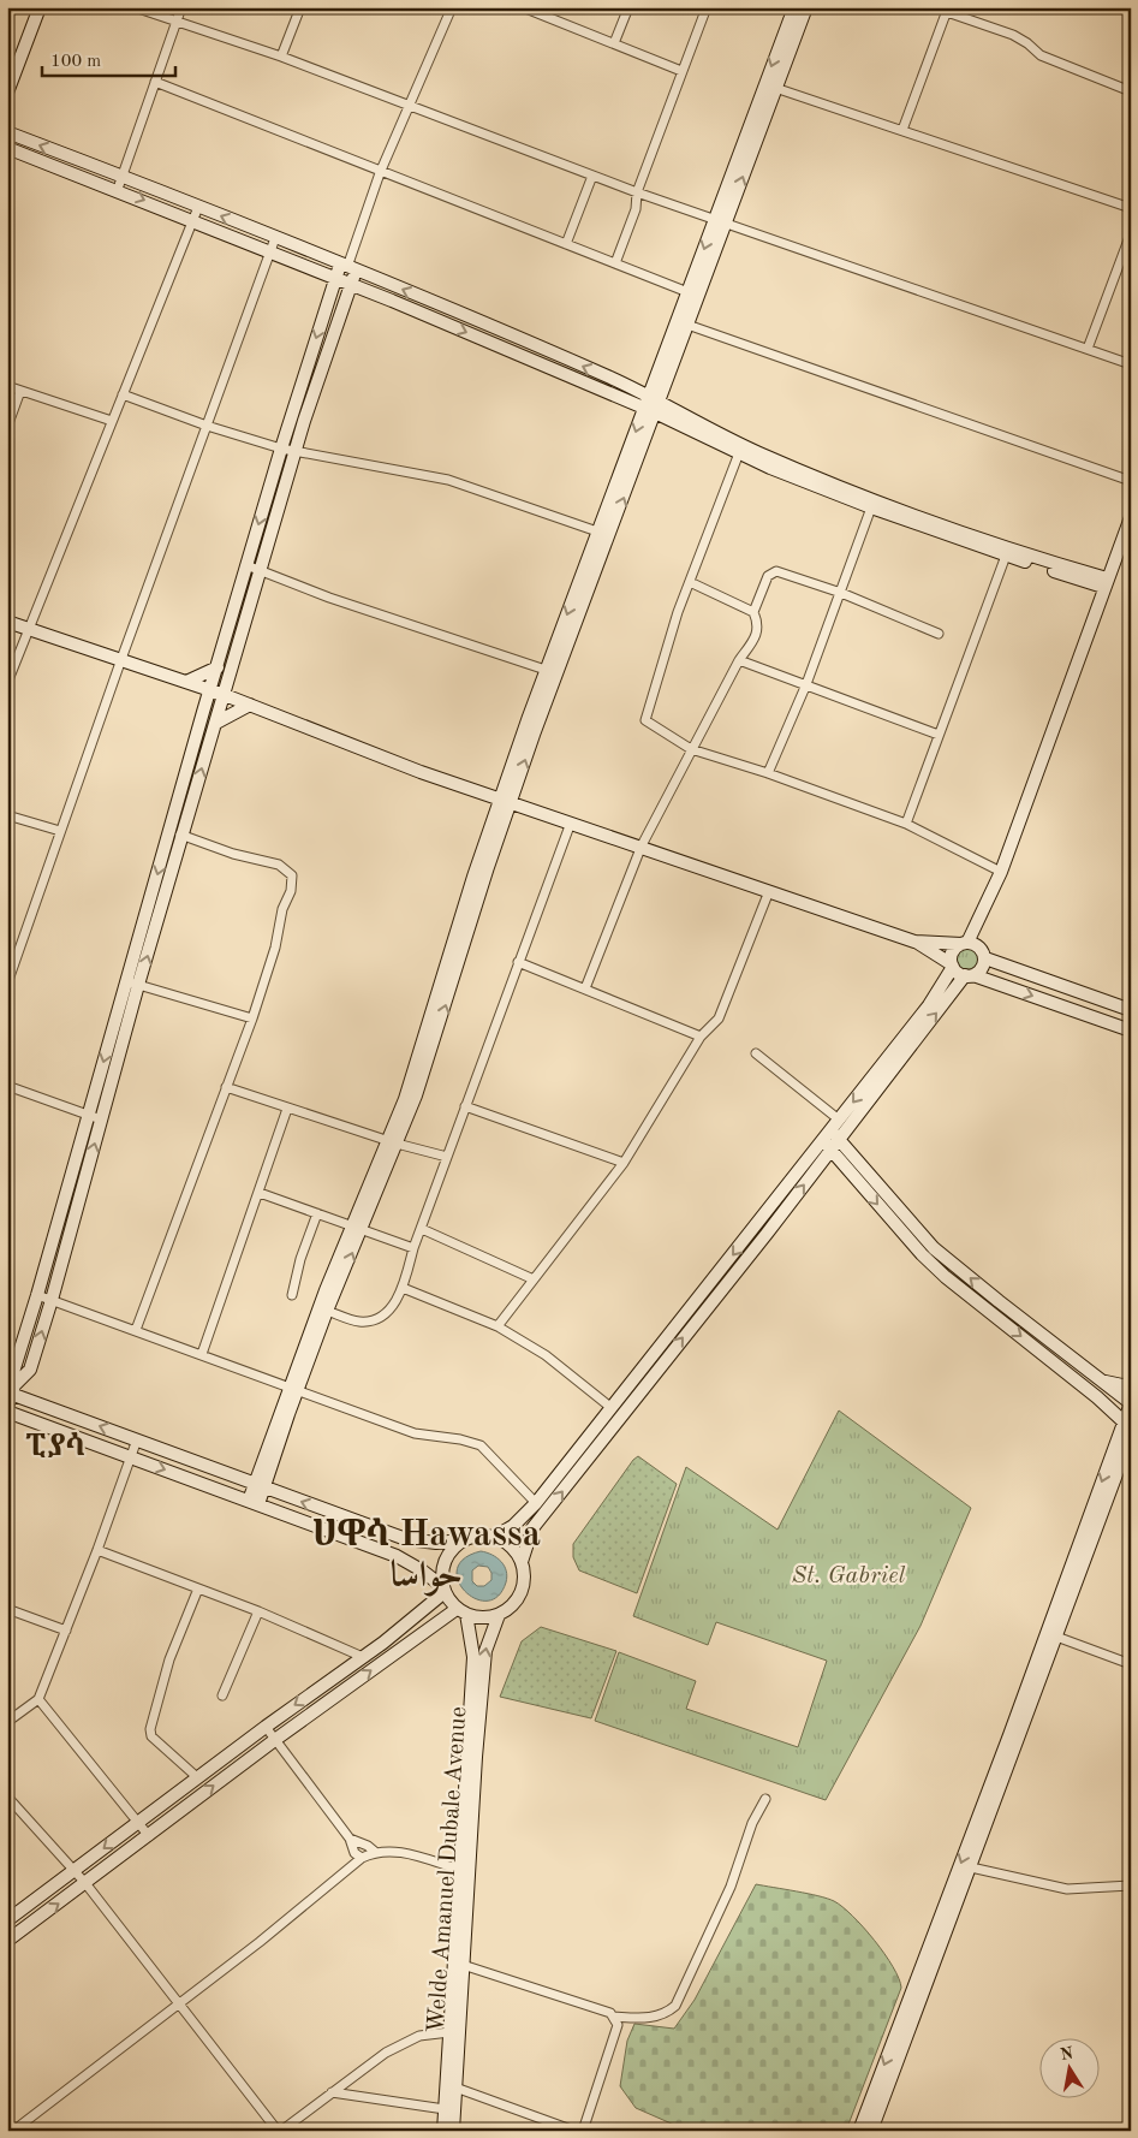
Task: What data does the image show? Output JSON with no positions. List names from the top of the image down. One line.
{"streets":{"street":["Welde Amanuel Dubale Avenue"]},"districts":["ፒያሳ","ሀዋሳ Hawassa حواسا"],"parks":["St. Gabriel"],"scale_bar":"100 m","north":"top"}
